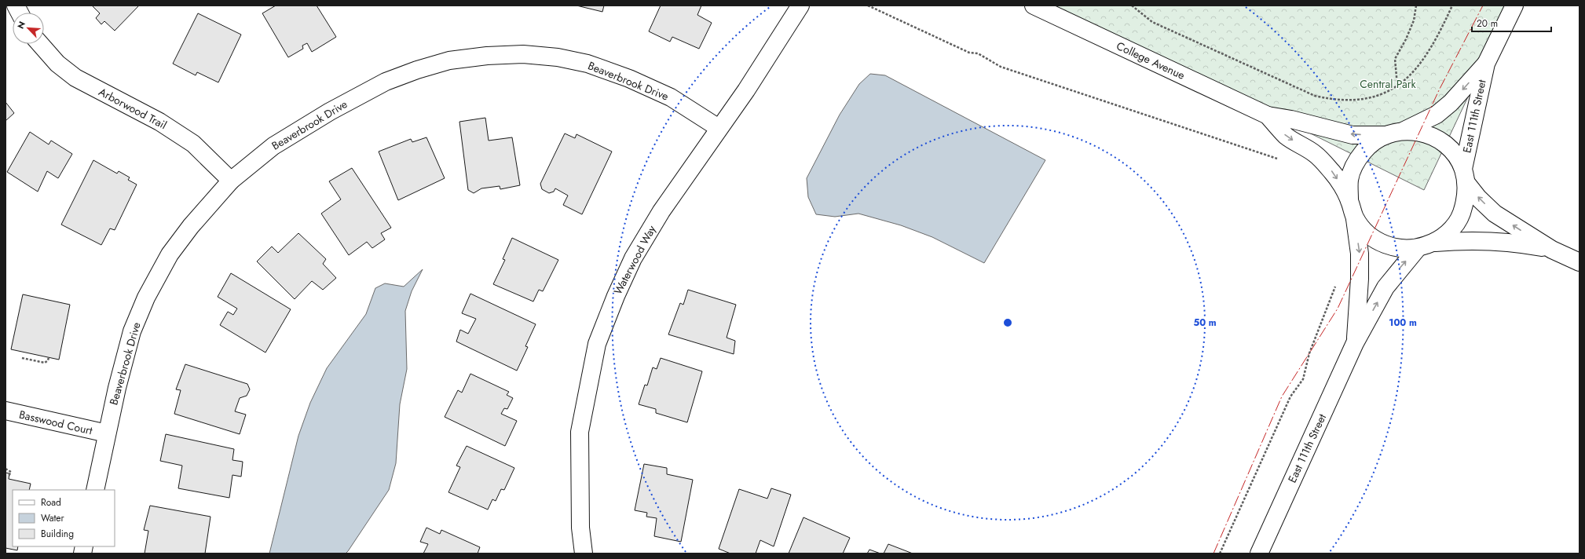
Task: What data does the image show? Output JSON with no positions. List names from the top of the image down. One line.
{"streets":{"main road":["College Avenue","Beaverbrook Drive","Arborwood Trail","East 111th Street","Waterwood Way","Basswood Court"]},"crossings":[["Beaverbrook Drive","Arborwood Trail"],["Beaverbrook Drive","Waterwood Way"],["Beaverbrook Drive","Basswood Court"]],"parks":["Central Park"],"legend":["Road","Water","Building"],"scale_bar":"20 m","north":"top left","rings":["50 m","100 m"]}
